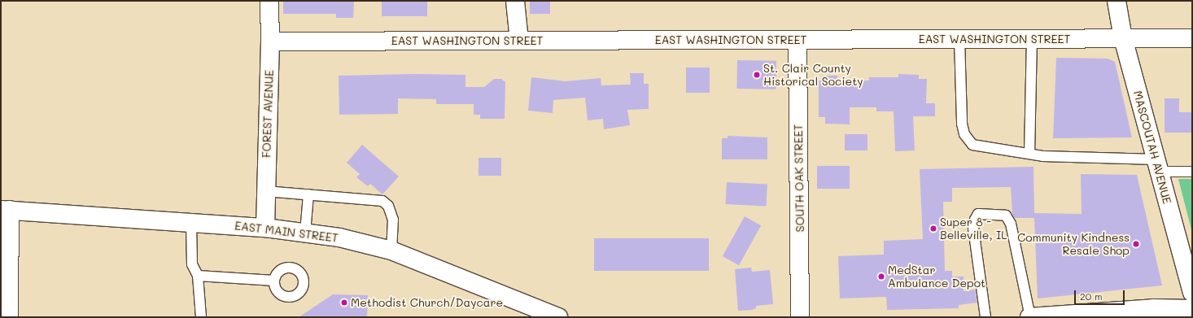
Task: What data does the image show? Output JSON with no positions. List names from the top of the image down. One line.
{"streets":{"main road":["EAST WASHINGTON STREET","FOREST AVENUE","MASCOUTAH AVENUE","SOUTH OAK STREET","EAST MAIN STREET"]},"crossings":[["EAST WASHINGTON STREET","FOREST AVENUE"],["EAST WASHINGTON STREET","MASCOUTAH AVENUE"],["EAST WASHINGTON STREET","SOUTH OAK STREET"],["FOREST AVENUE","EAST MAIN STREET"]],"places":["St. Clair County Historical Society","Super 8 - Belleville, IL","Community Kindness Resale Shop","MedStar Ambulance Depot","Methodist Church/Daycare"],"scale_bar":"20 m"}
